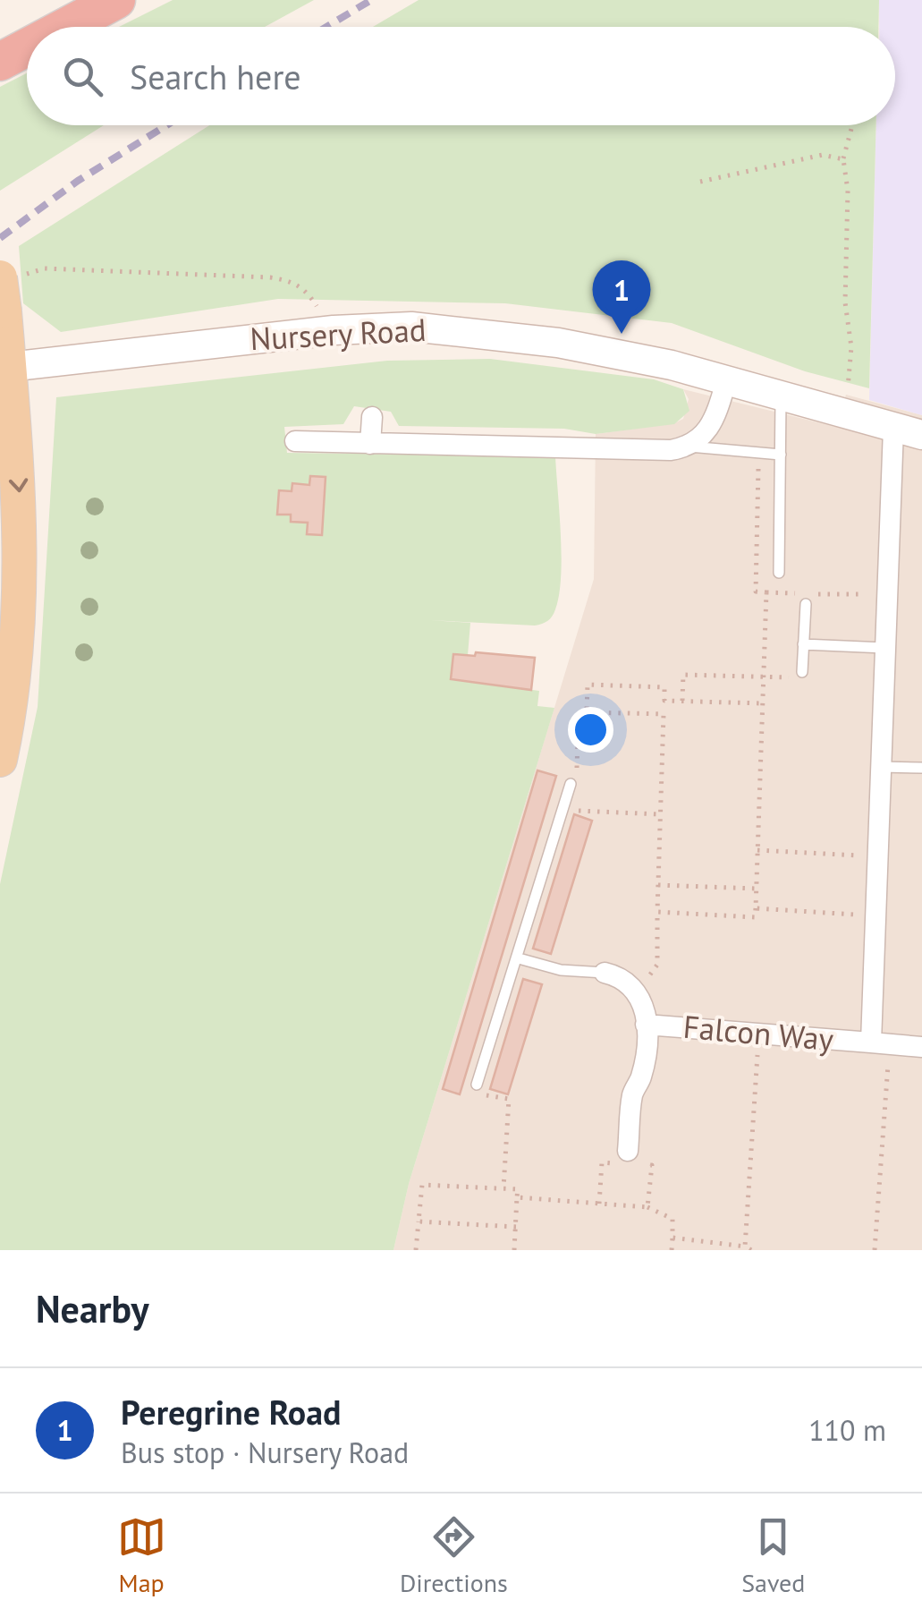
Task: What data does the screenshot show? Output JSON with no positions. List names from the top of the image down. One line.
{"streets":{"street":["Nursery Road","Falcon Way"]},"page":{"search":"Search here","pins":"1","heading":"Nearby","list":[{"mark":"1","name":"Peregrine Road","note":"Bus stop · Nursery Road","value":"110 m"}],"nav":["Map","Directions","Saved"]}}
